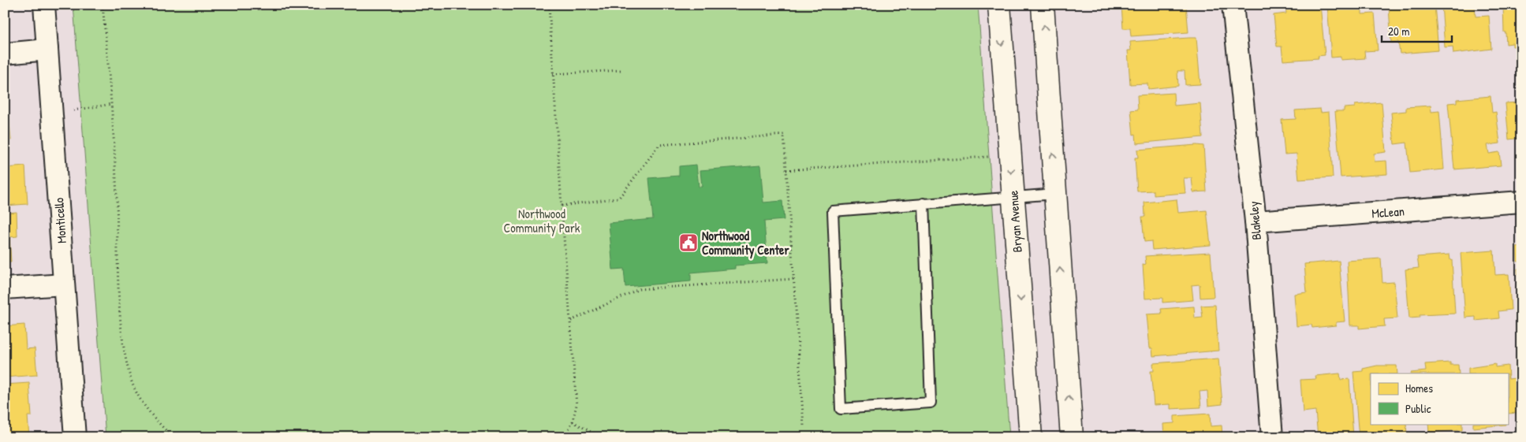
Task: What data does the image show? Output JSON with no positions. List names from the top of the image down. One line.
{"streets":{"main road":["Bryan Avenue"],"street":["McLean","Monticello","Blakeley"]},"crossings":[["McLean","Blakeley"]],"parks":["Northwood Community Park"],"places":{"public building":["Northwood Community Center"]},"legend":["Homes","Public"],"scale_bar":"20 m"}
